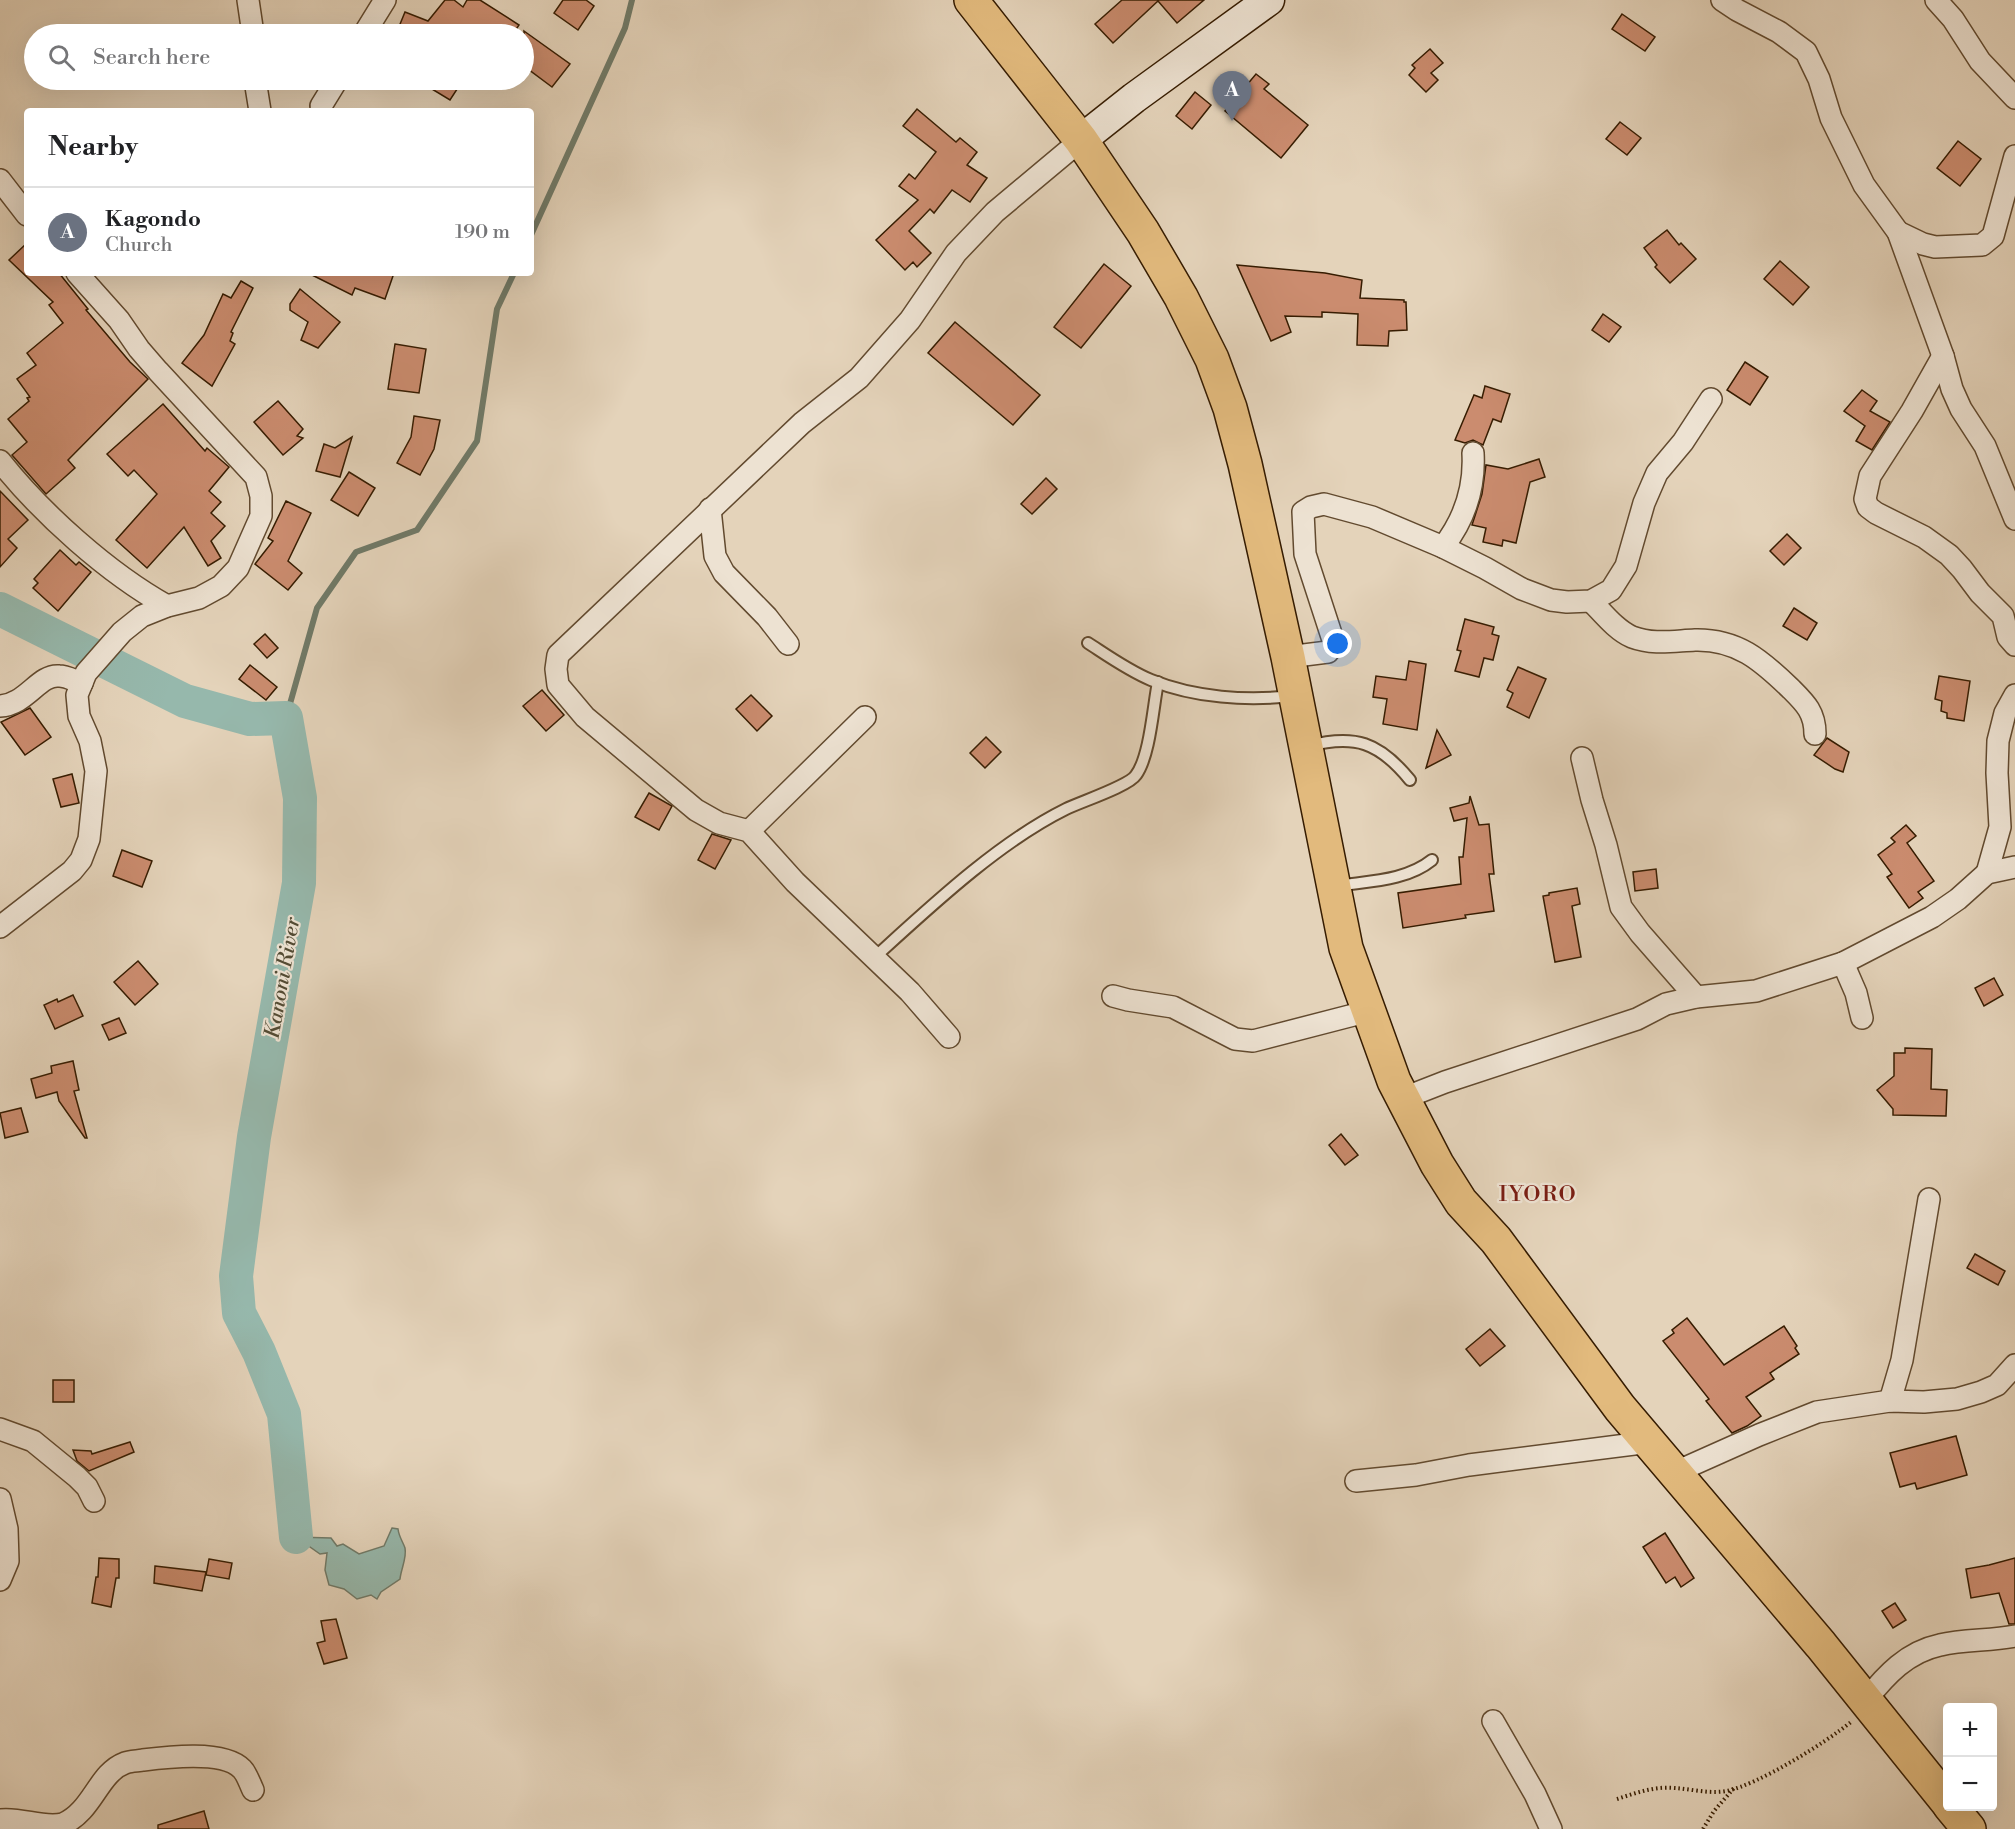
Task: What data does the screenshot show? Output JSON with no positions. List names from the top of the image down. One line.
{"districts":["IYORO"],"water":["Kanoni River"],"page":{"search":"Search here","pins":"A","heading":"Nearby","list":[{"mark":"A","name":"Kagondo","note":"Church","value":"190 m"}],"map_buttons":["+","−"]}}
